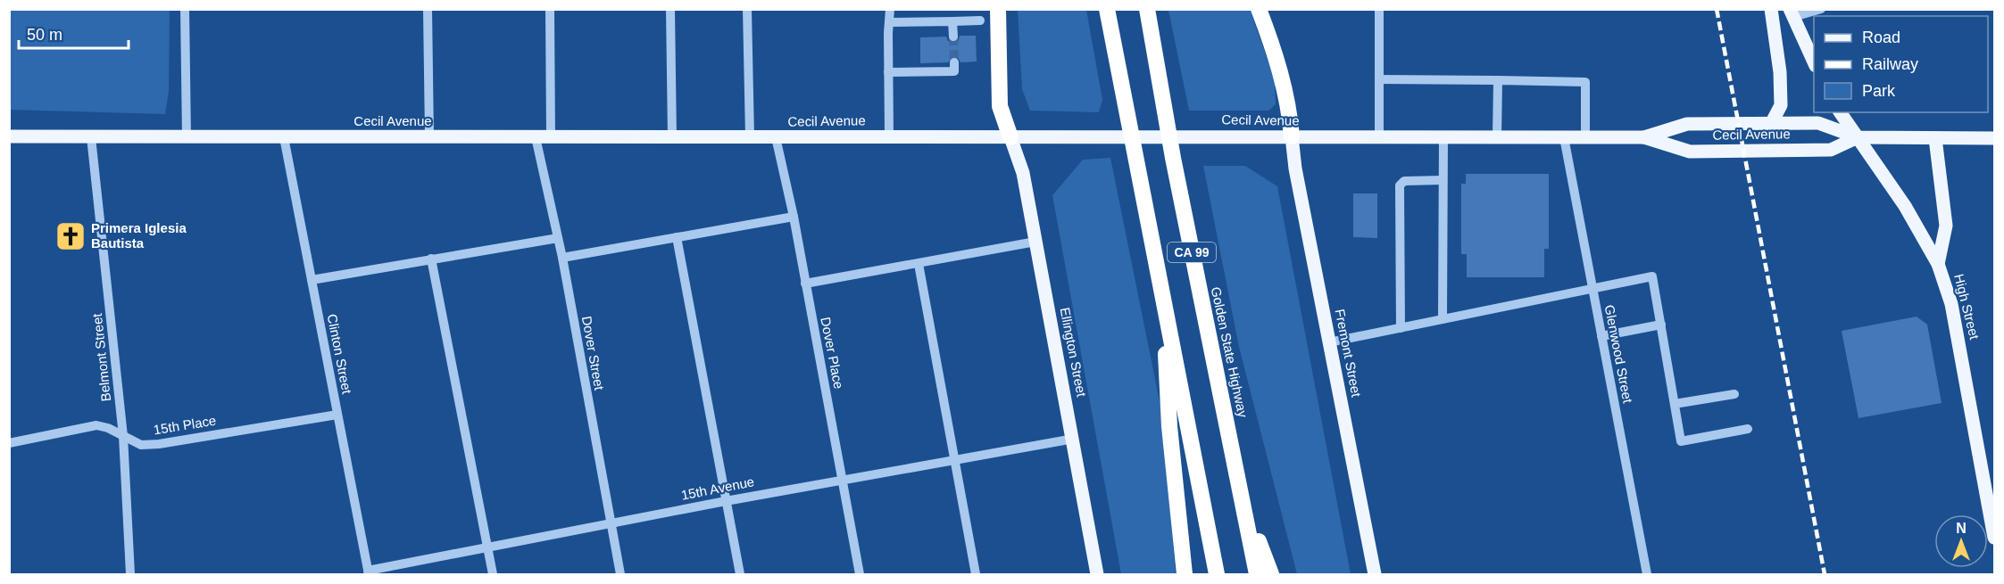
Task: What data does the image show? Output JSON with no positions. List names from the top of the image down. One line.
{"streets":{"highway":["CA 99","Golden State Highway"],"main road":["Cecil Avenue","High Street","Ellington Street","Fremont Street"],"street":["Dover Street","Dover Place","Clinton Street","Glenwood Street","Belmont Street","15th Place","15th Avenue"]},"crossings":[["Cecil Avenue","High Street"],["Cecil Avenue","Ellington Street"],["Cecil Avenue","Dover Street"],["Cecil Avenue","Dover Place"],["Cecil Avenue","Fremont Street"],["Cecil Avenue","Clinton Street"],["Cecil Avenue","Glenwood Street"],["Cecil Avenue","Belmont Street"],["Ellington Street","15th Avenue"],["Dover Street","15th Avenue"],["Dover Place","15th Avenue"],["Clinton Street","15th Place"],["Clinton Street","15th Avenue"],["Belmont Street","15th Place"]],"places":{"church":["Primera Iglesia Bautista"]},"legend":["Road","Railway","Park"],"scale_bar":"50 m","north":"top"}
